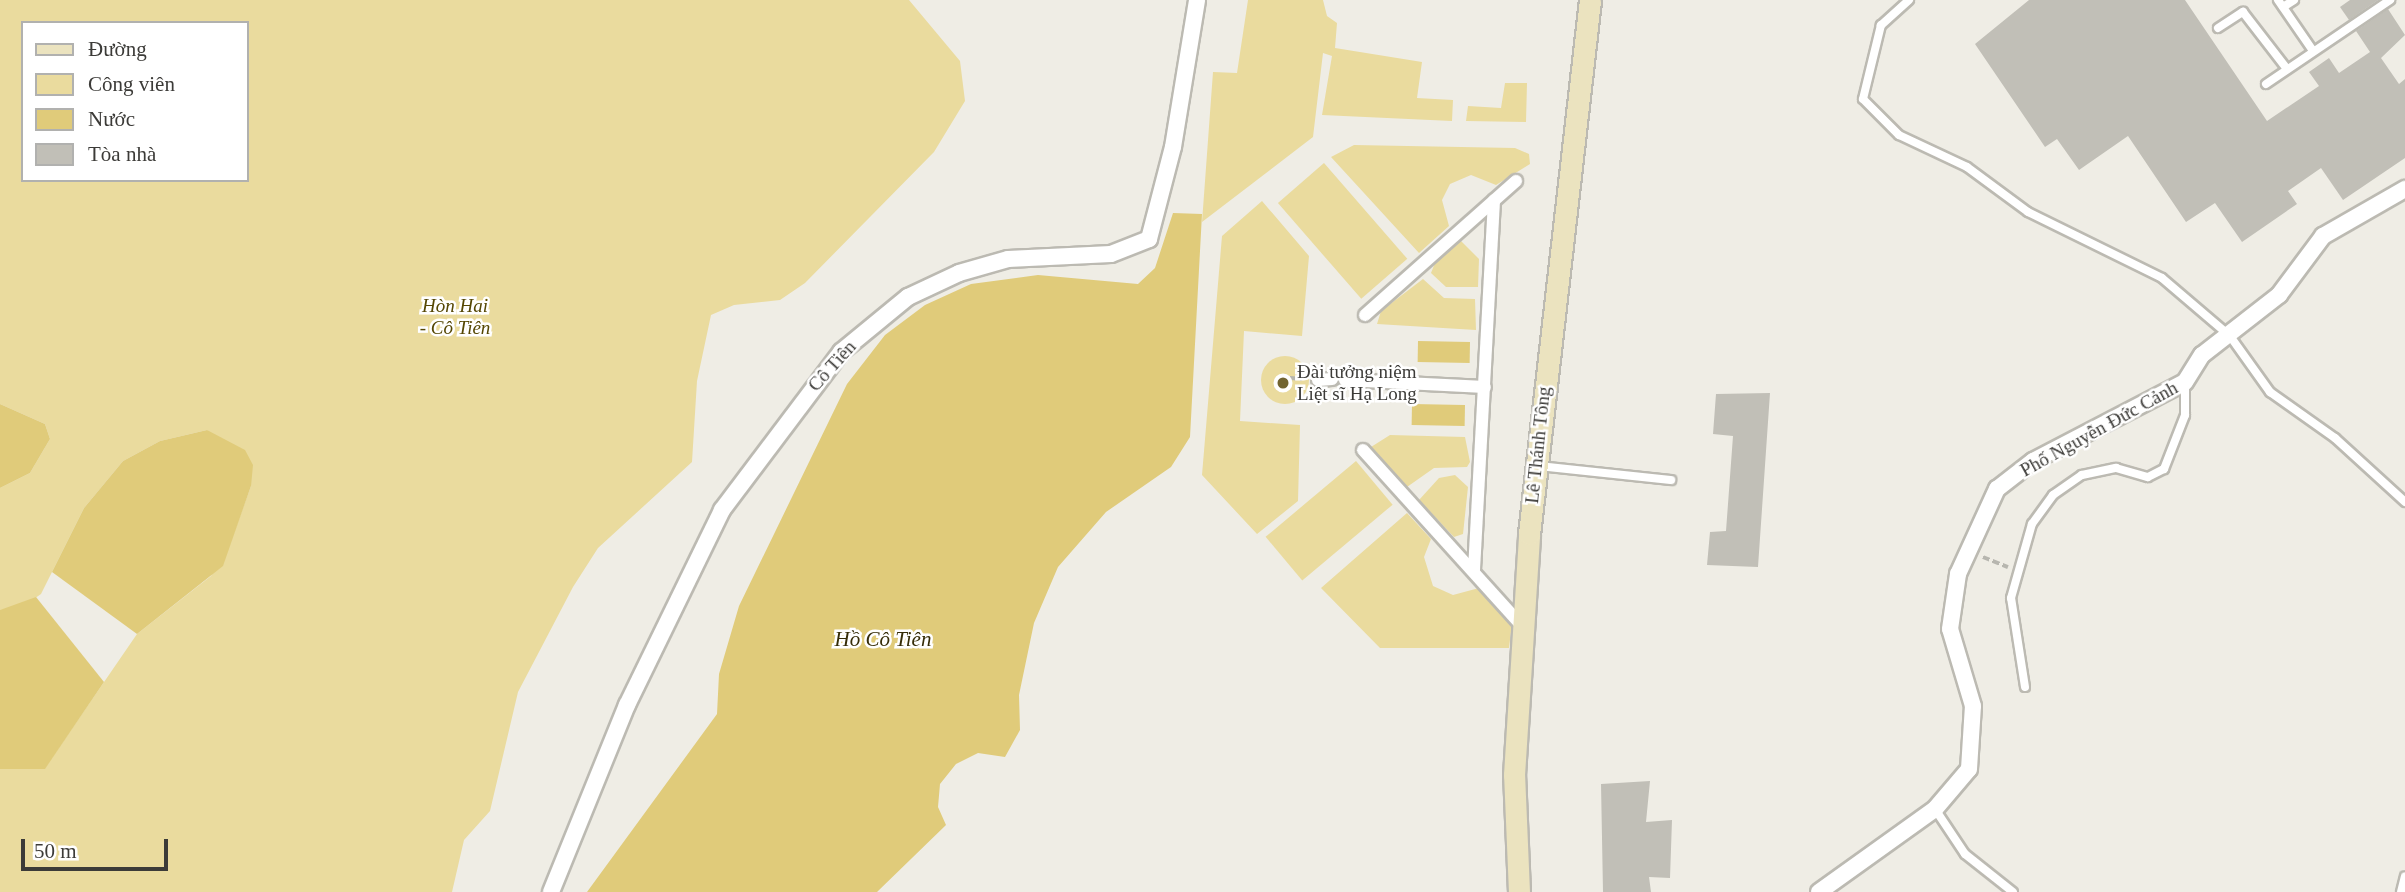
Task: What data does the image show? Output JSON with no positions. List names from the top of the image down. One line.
{"streets":{"main road":["Lê Thánh Tông"],"street":["Cô Tiên","Phố Nguyễn Đức Cảnh"]},"water":["Hồ Cô Tiên"],"parks":["Hòn Hai - Cô Tiên"],"places":["Đài tưởng niệm Liệt sĩ Hạ Long"],"legend":["Đường","Công viên","Nước","Tòa nhà"],"scale_bar":"50 m"}
